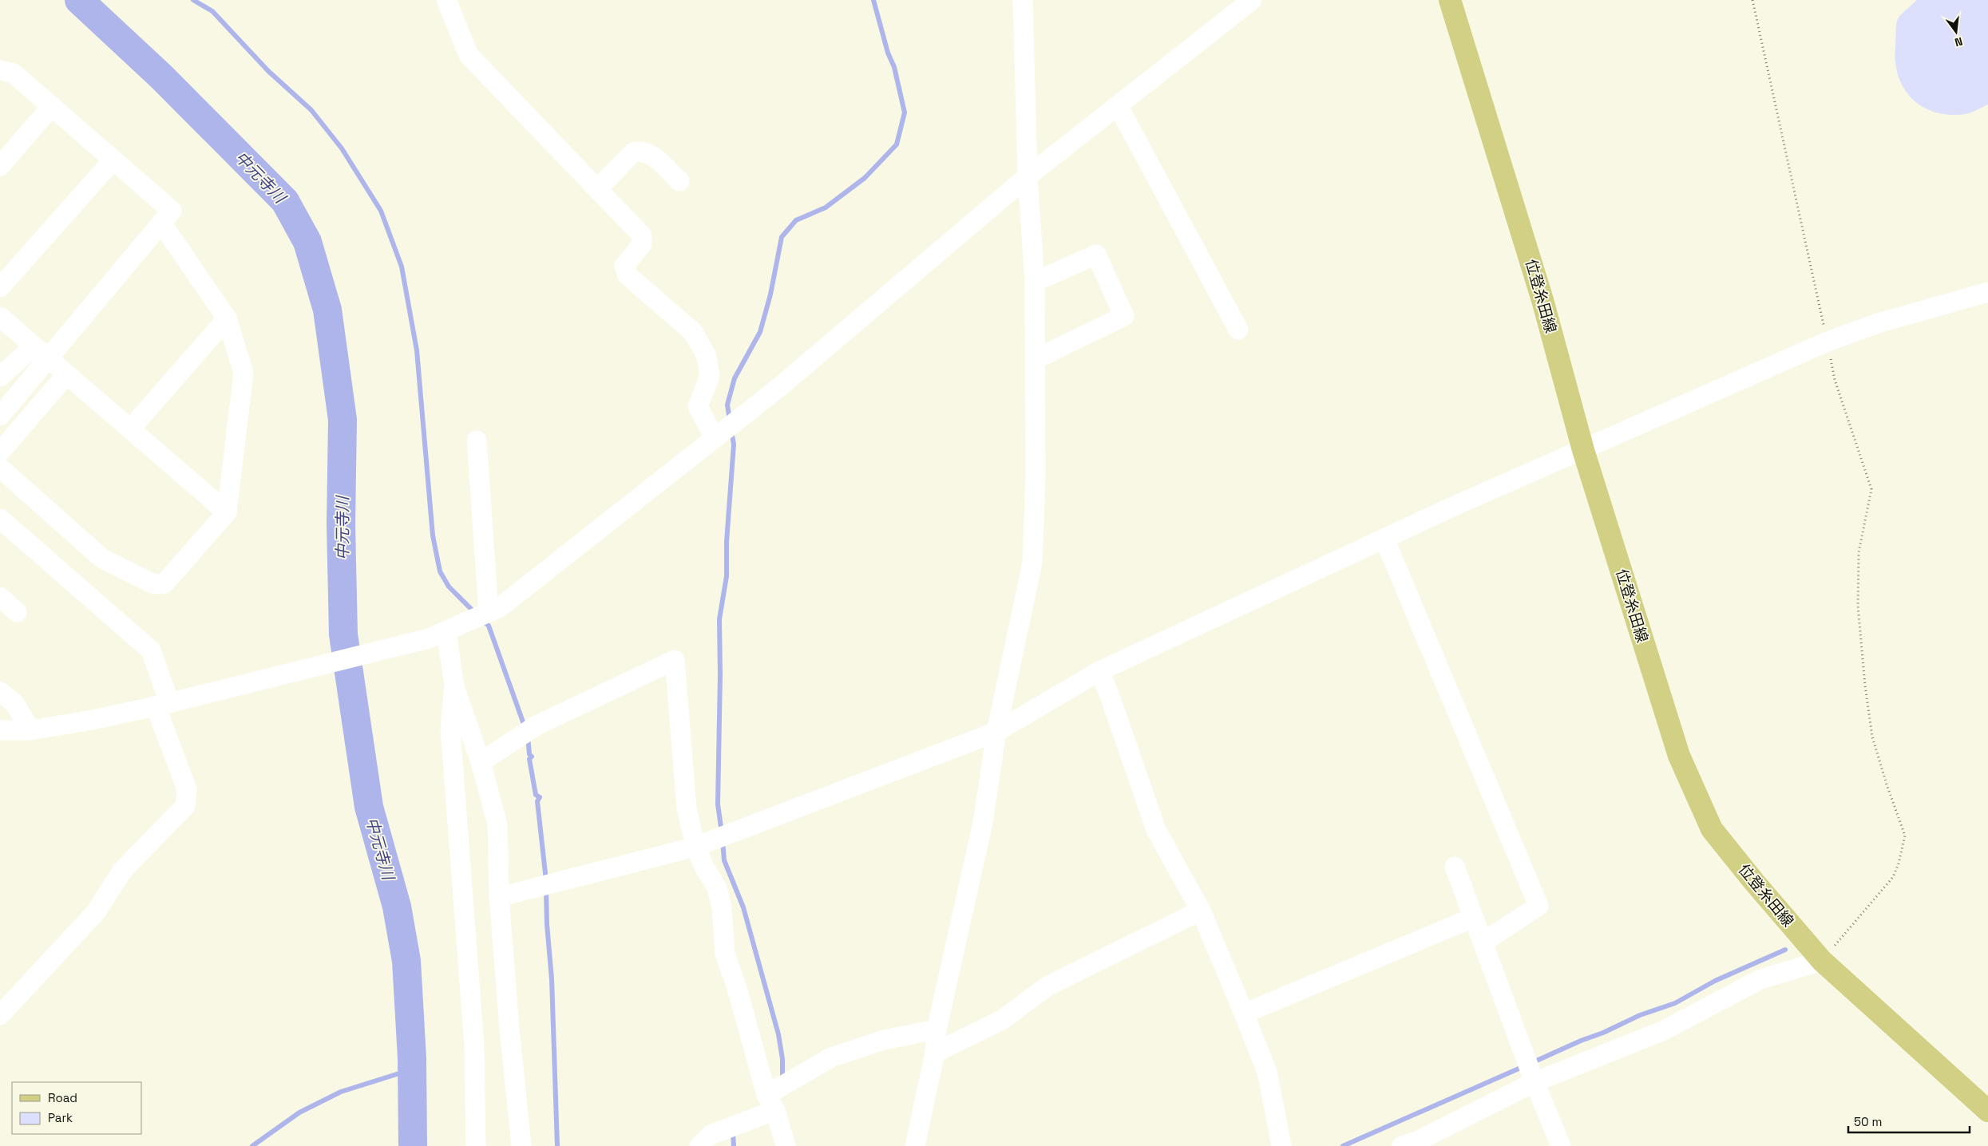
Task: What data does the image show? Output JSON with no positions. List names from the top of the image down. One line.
{"streets":{"main road":["位登糸田線"]},"water":["中元寺川"],"legend":["Road","Park"],"scale_bar":"50 m","north":"bottom"}
